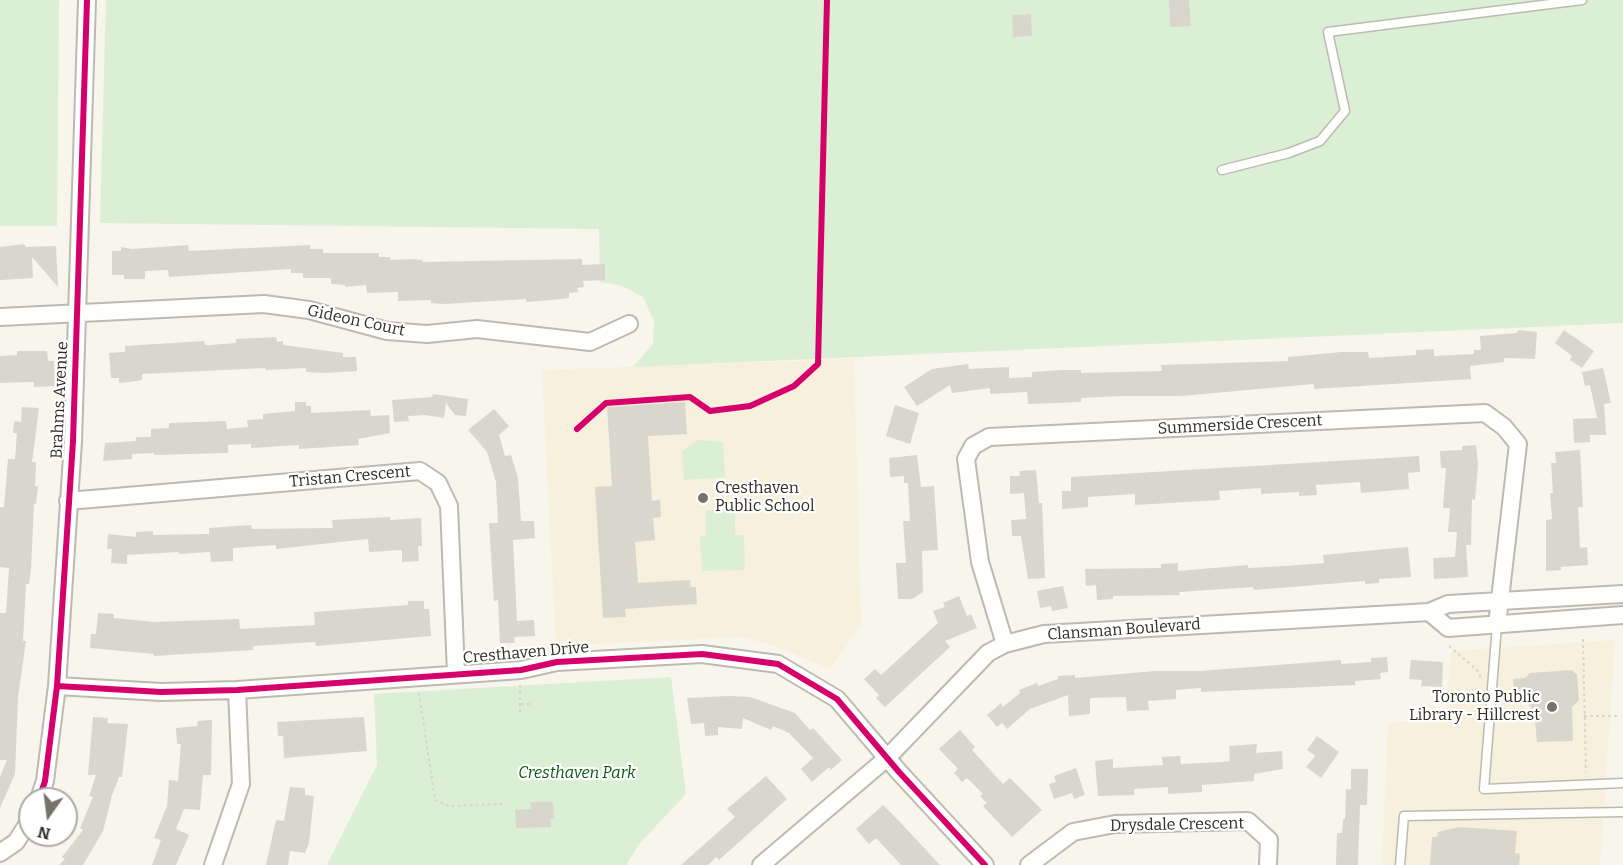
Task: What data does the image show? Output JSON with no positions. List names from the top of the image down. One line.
{"streets":{"street":["Gideon Court","Brahms Avenue","Summerside Crescent","Tristan Crescent","Clansman Boulevard","Cresthaven Drive","Drysdale Crescent"]},"crossings":[["Gideon Court","Brahms Avenue"],["Brahms Avenue","Tristan Crescent"],["Brahms Avenue","Cresthaven Drive"],["Summerside Crescent","Clansman Boulevard"],["Tristan Crescent","Cresthaven Drive"],["Clansman Boulevard","Cresthaven Drive"]],"parks":["Cresthaven Park"],"places":["Cresthaven Public School","Toronto Public Library - Hillcrest"],"north":"bottom"}
